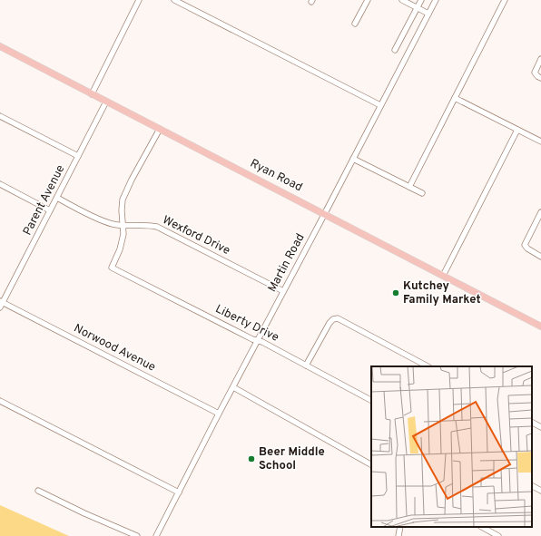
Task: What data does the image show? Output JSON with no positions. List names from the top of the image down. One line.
{"streets":{"main road":["Ryan Road"],"street":["Parent Avenue","Wexford Drive","Martin Road","Liberty Drive","Norwood Avenue"]},"crossings":[["Ryan Road","Parent Avenue"],["Ryan Road","Martin Road"],["Parent Avenue","Wexford Drive"],["Parent Avenue","Norwood Avenue"],["Wexford Drive","Martin Road"],["Wexford Drive","Liberty Drive"],["Martin Road","Liberty Drive"],["Martin Road","Norwood Avenue"]],"places":["Kutchey Family Market","Beer Middle School"]}
